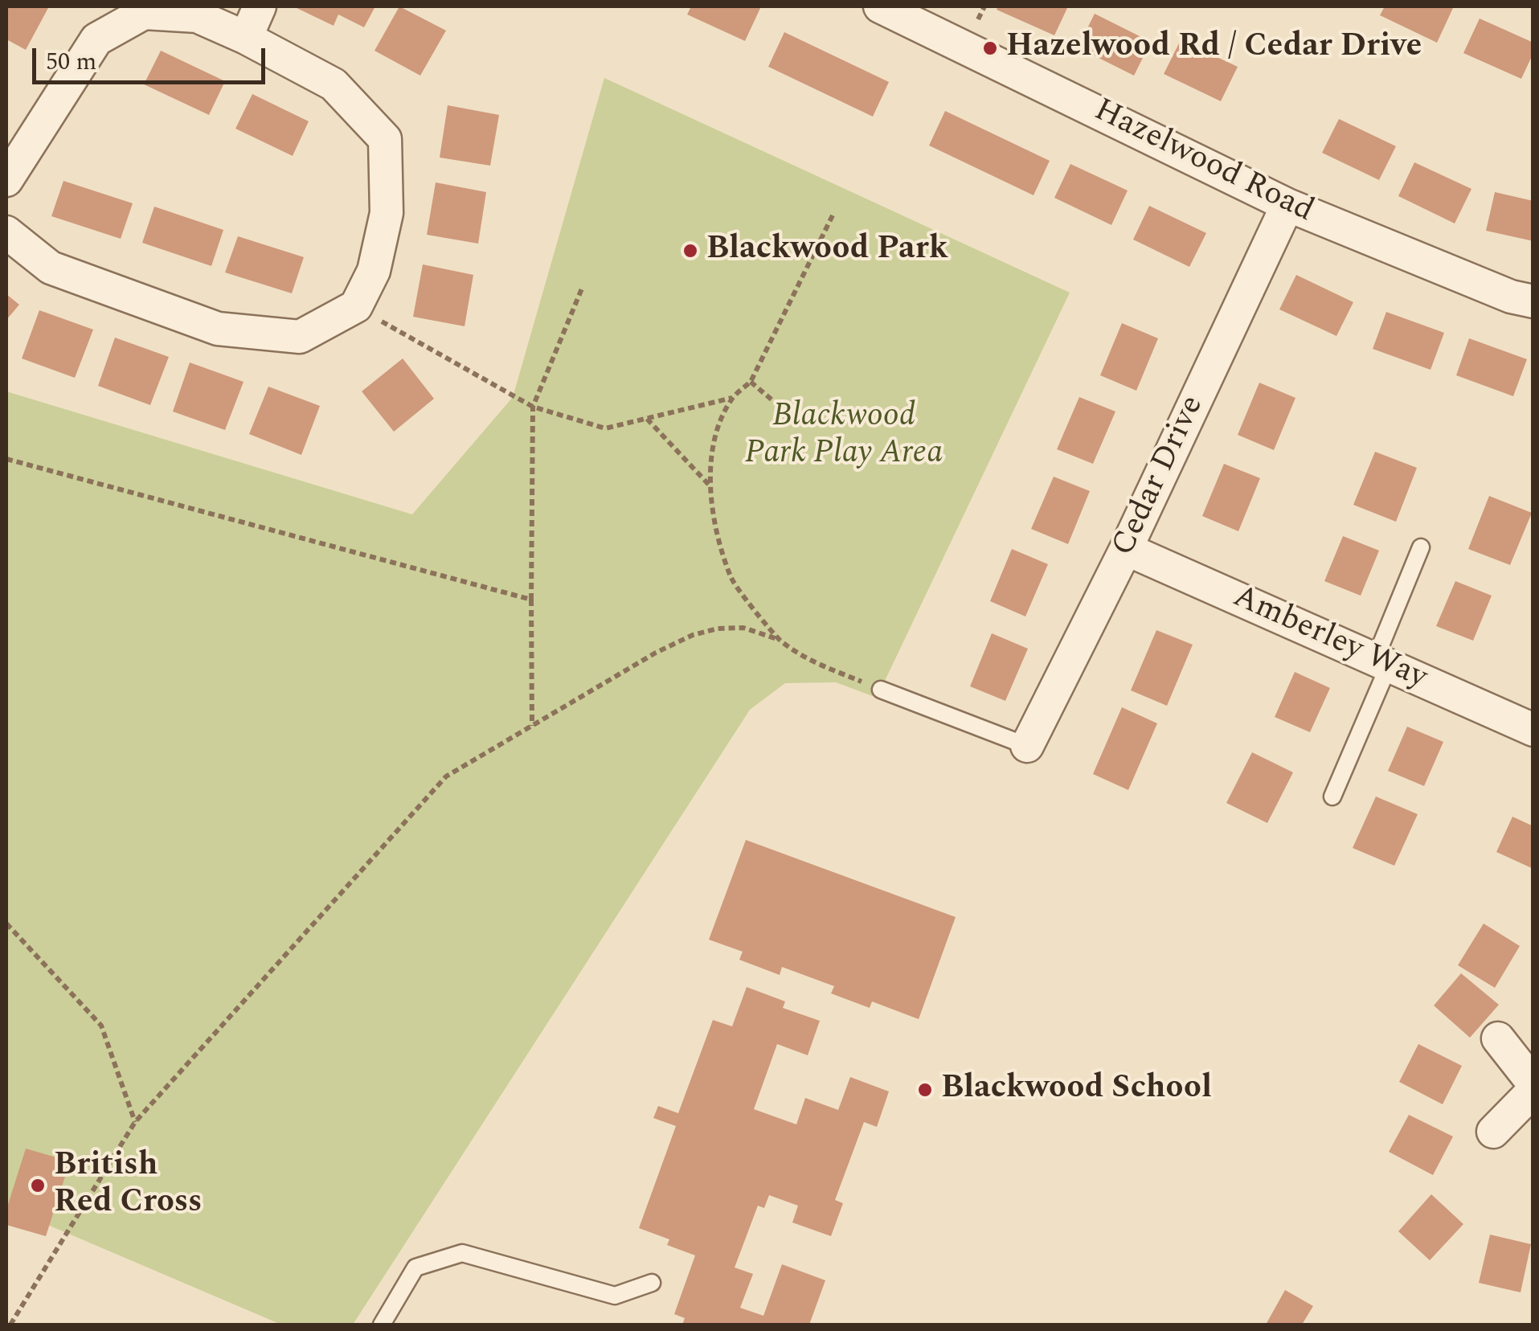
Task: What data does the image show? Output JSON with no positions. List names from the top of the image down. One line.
{"streets":{"street":["Hazelwood Road","Cedar Drive","Amberley Way"]},"crossings":[["Hazelwood Road","Cedar Drive"],["Cedar Drive","Amberley Way"]],"parks":["Blackwood Park Play Area"],"places":["Hazelwood Rd / Cedar Drive","Blackwood Park","Blackwood School","British Red Cross"],"scale_bar":"50 m"}
